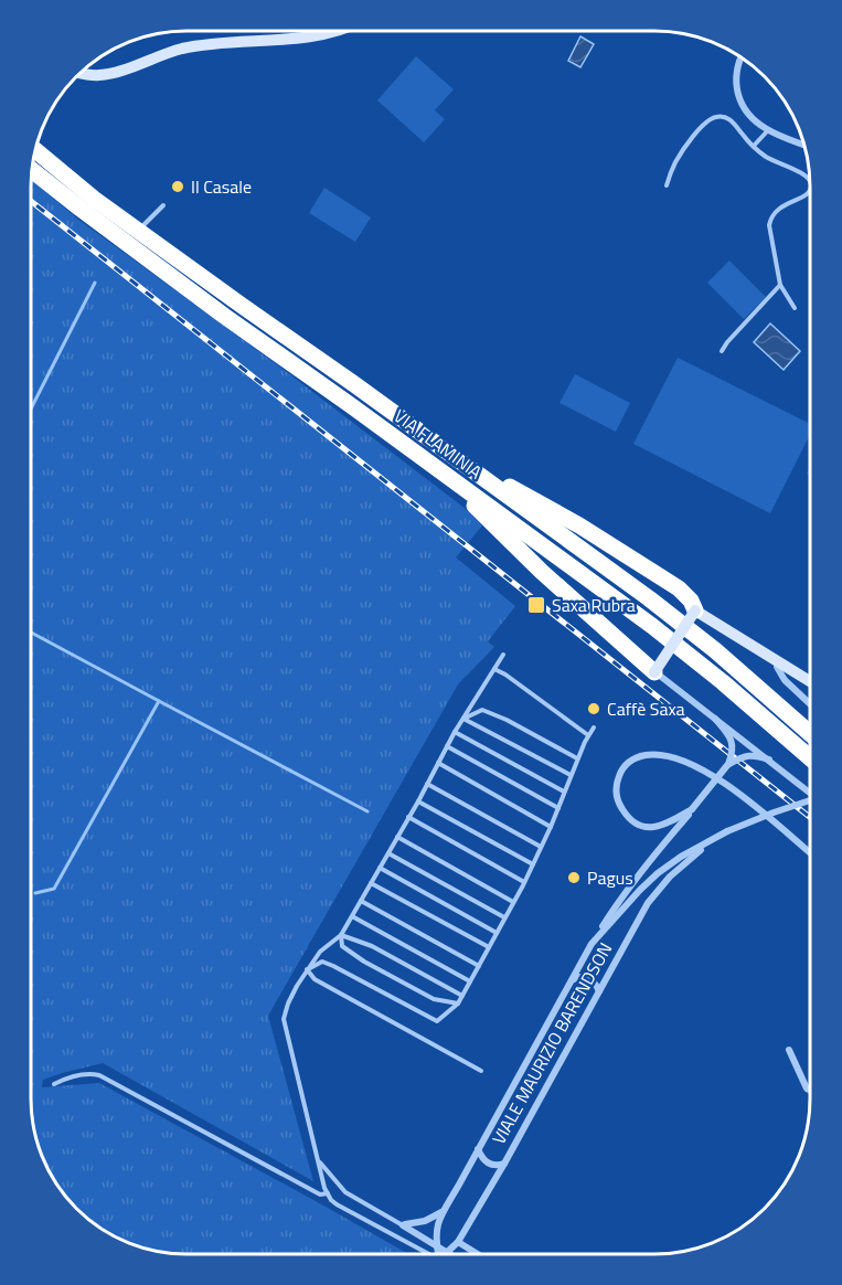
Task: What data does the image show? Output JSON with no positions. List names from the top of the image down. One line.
{"streets":{"highway":["VIA FLAMINIA"],"street":["VIALE MAURIZIO BARENDSON"]},"places":{"other":["Il Casale","Caffè Saxa","Pagus"],"transit":["Saxa Rubra"]}}
